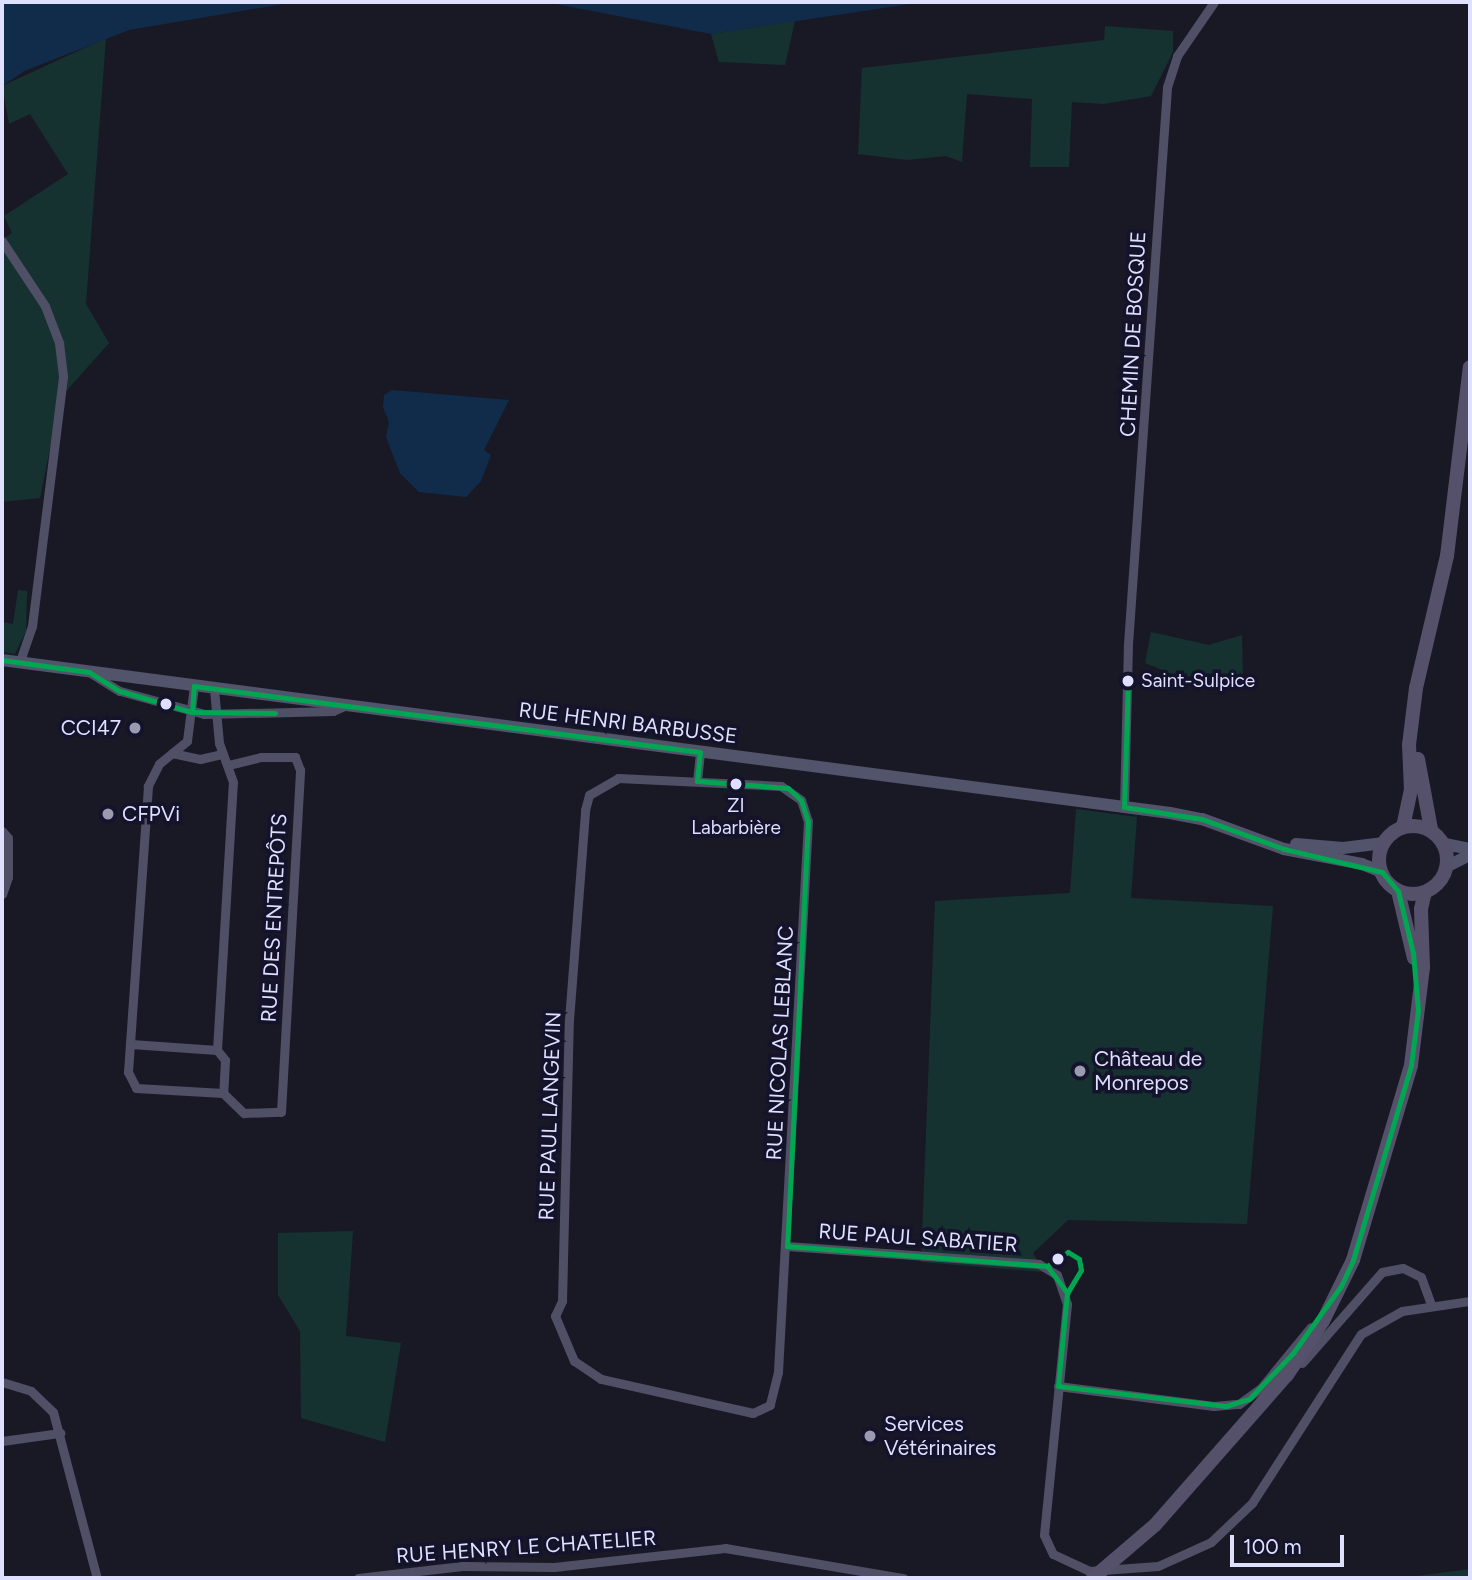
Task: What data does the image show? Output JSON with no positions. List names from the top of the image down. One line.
{"streets":{"main road":["RUE HENRI BARBUSSE"],"street":["CHEMIN DE BOSQUE","RUE DES ENTREPÔTS","RUE NICOLAS LEBLANC","RUE PAUL LANGEVIN","RUE PAUL SABATIER","RUE HENRY LE CHATELIER"]},"crossings":[["CHEMIN DE BOSQUE","RUE HENRI BARBUSSE"],["RUE NICOLAS LEBLANC","RUE PAUL LANGEVIN"],["RUE NICOLAS LEBLANC","RUE PAUL SABATIER"]],"places":["Saint-Sulpice","CCI47","ZI Labarbière","CFPVi","Château de Monrepos","Services Vétérinaires"],"scale_bar":"100 m"}
